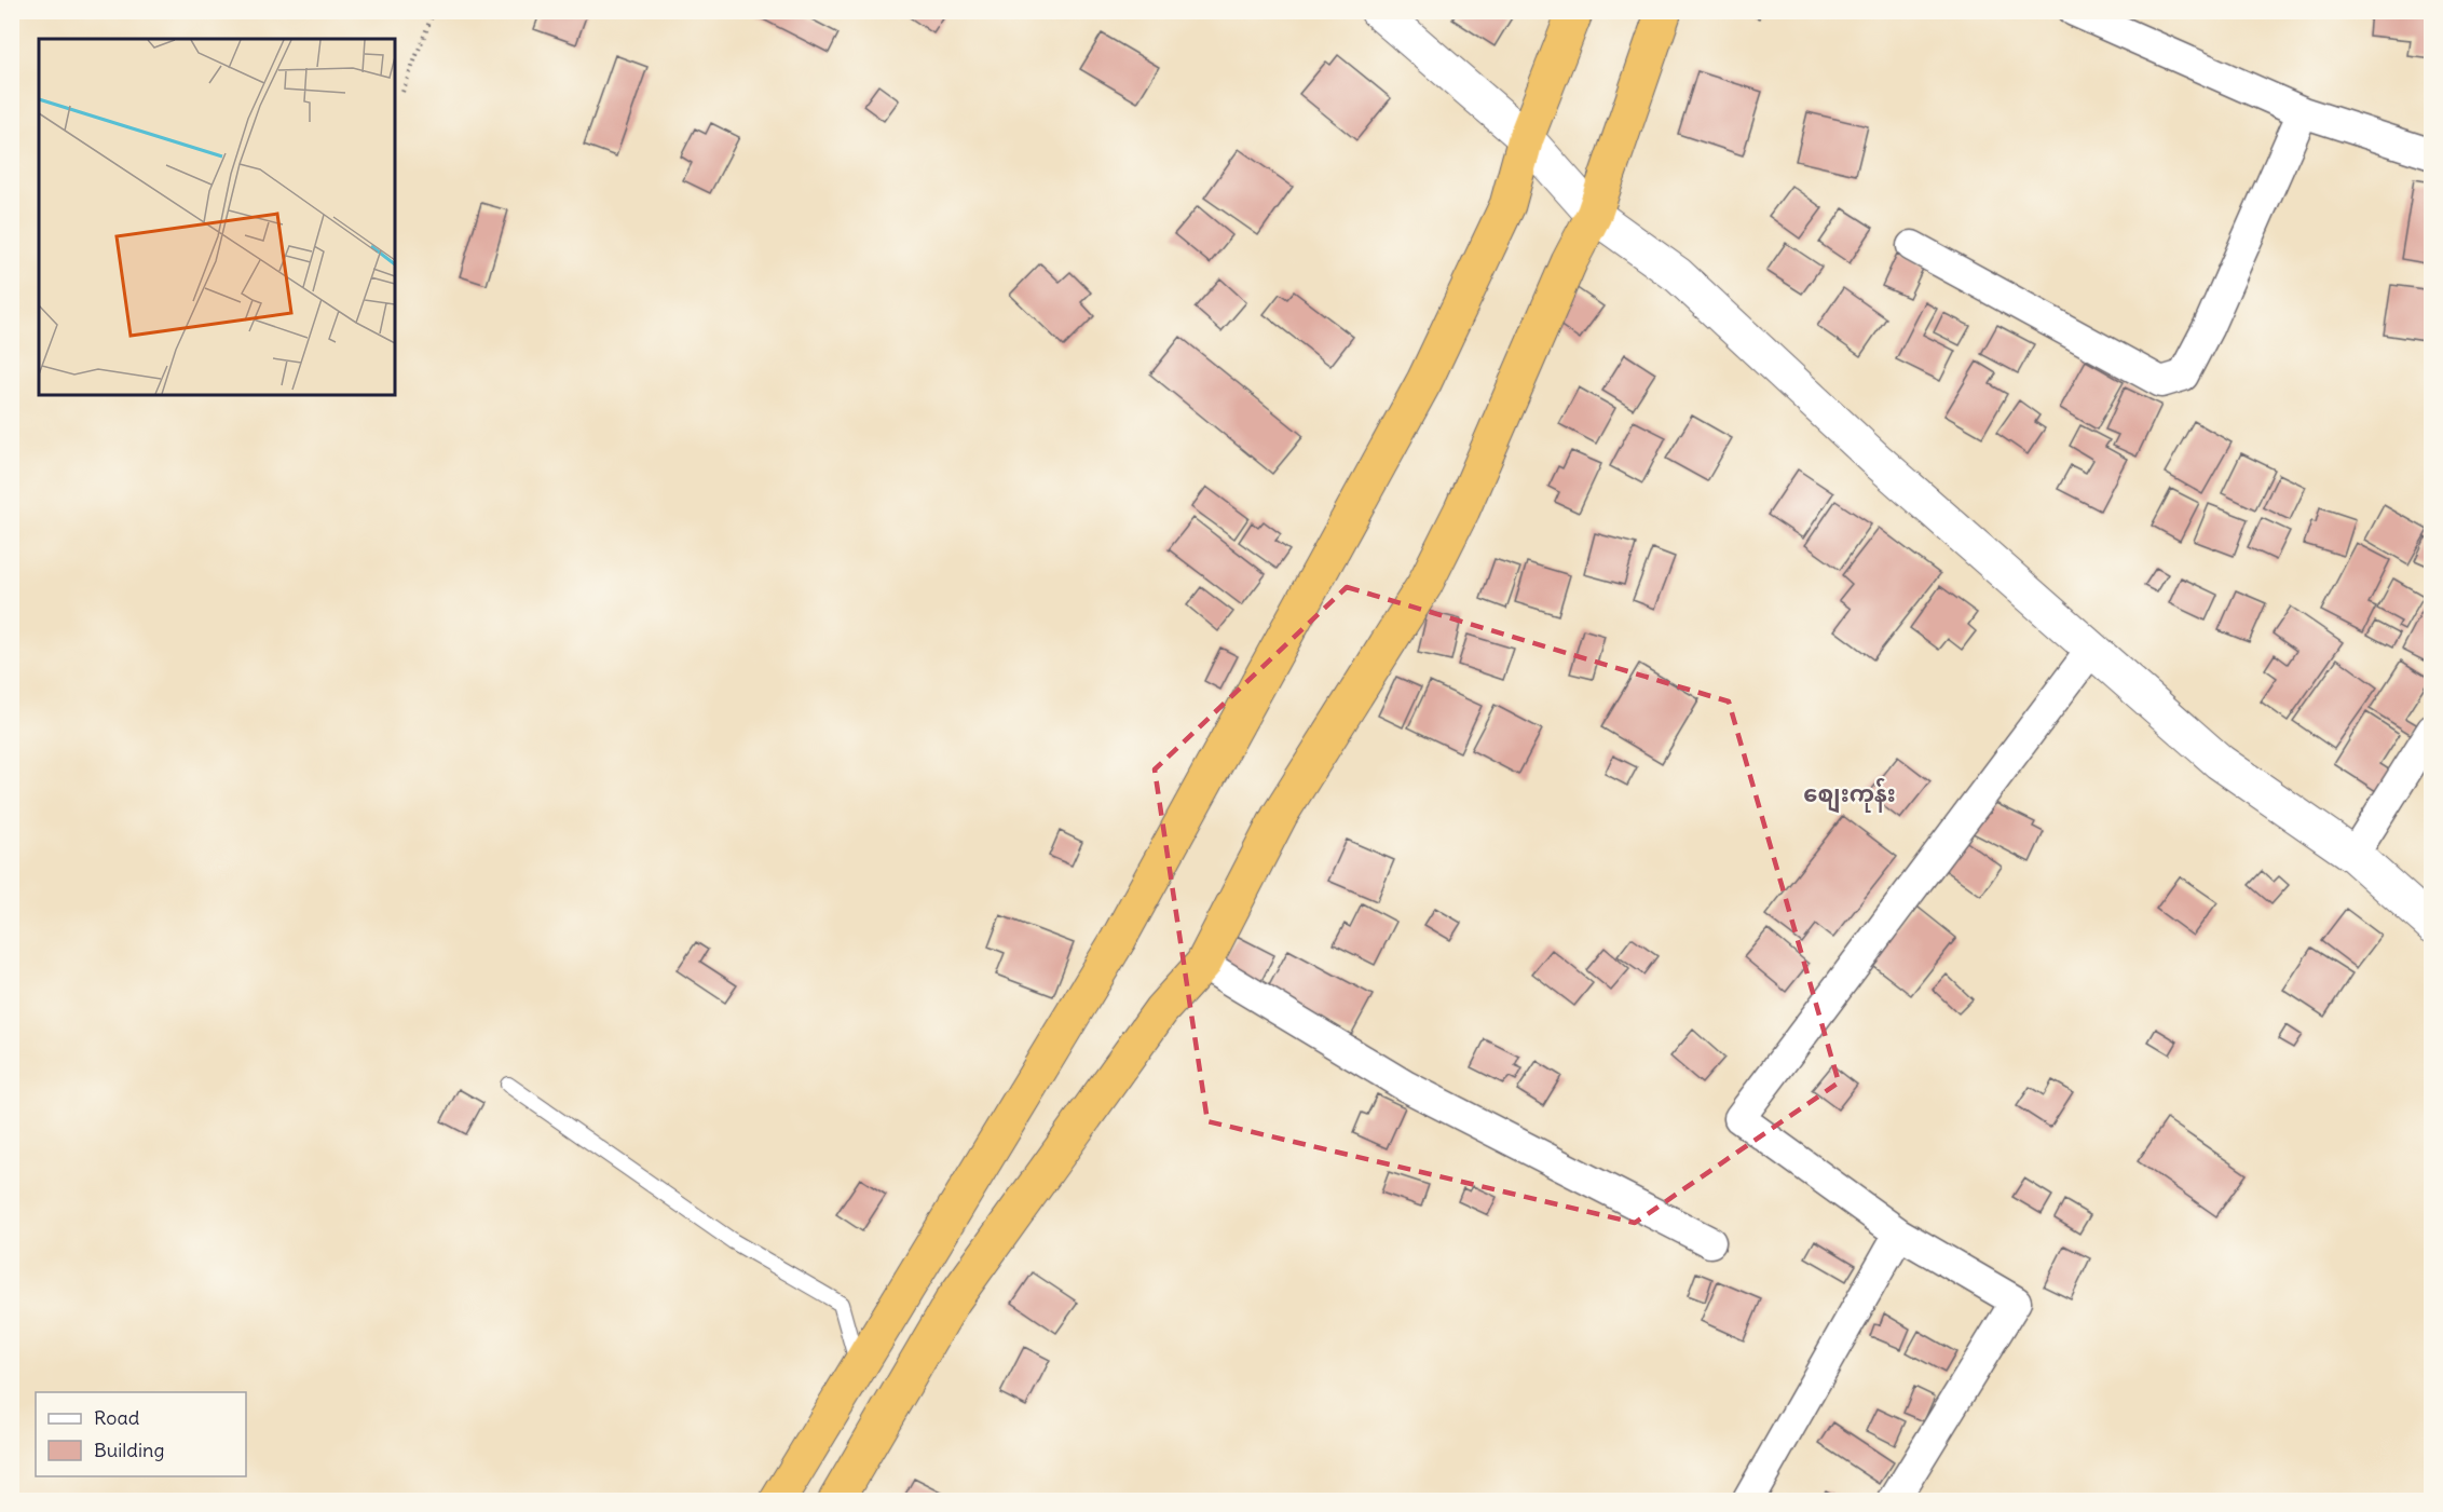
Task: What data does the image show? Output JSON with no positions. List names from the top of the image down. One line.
{"districts":["စျေးကုန်း"],"legend":["Road","Building"]}
